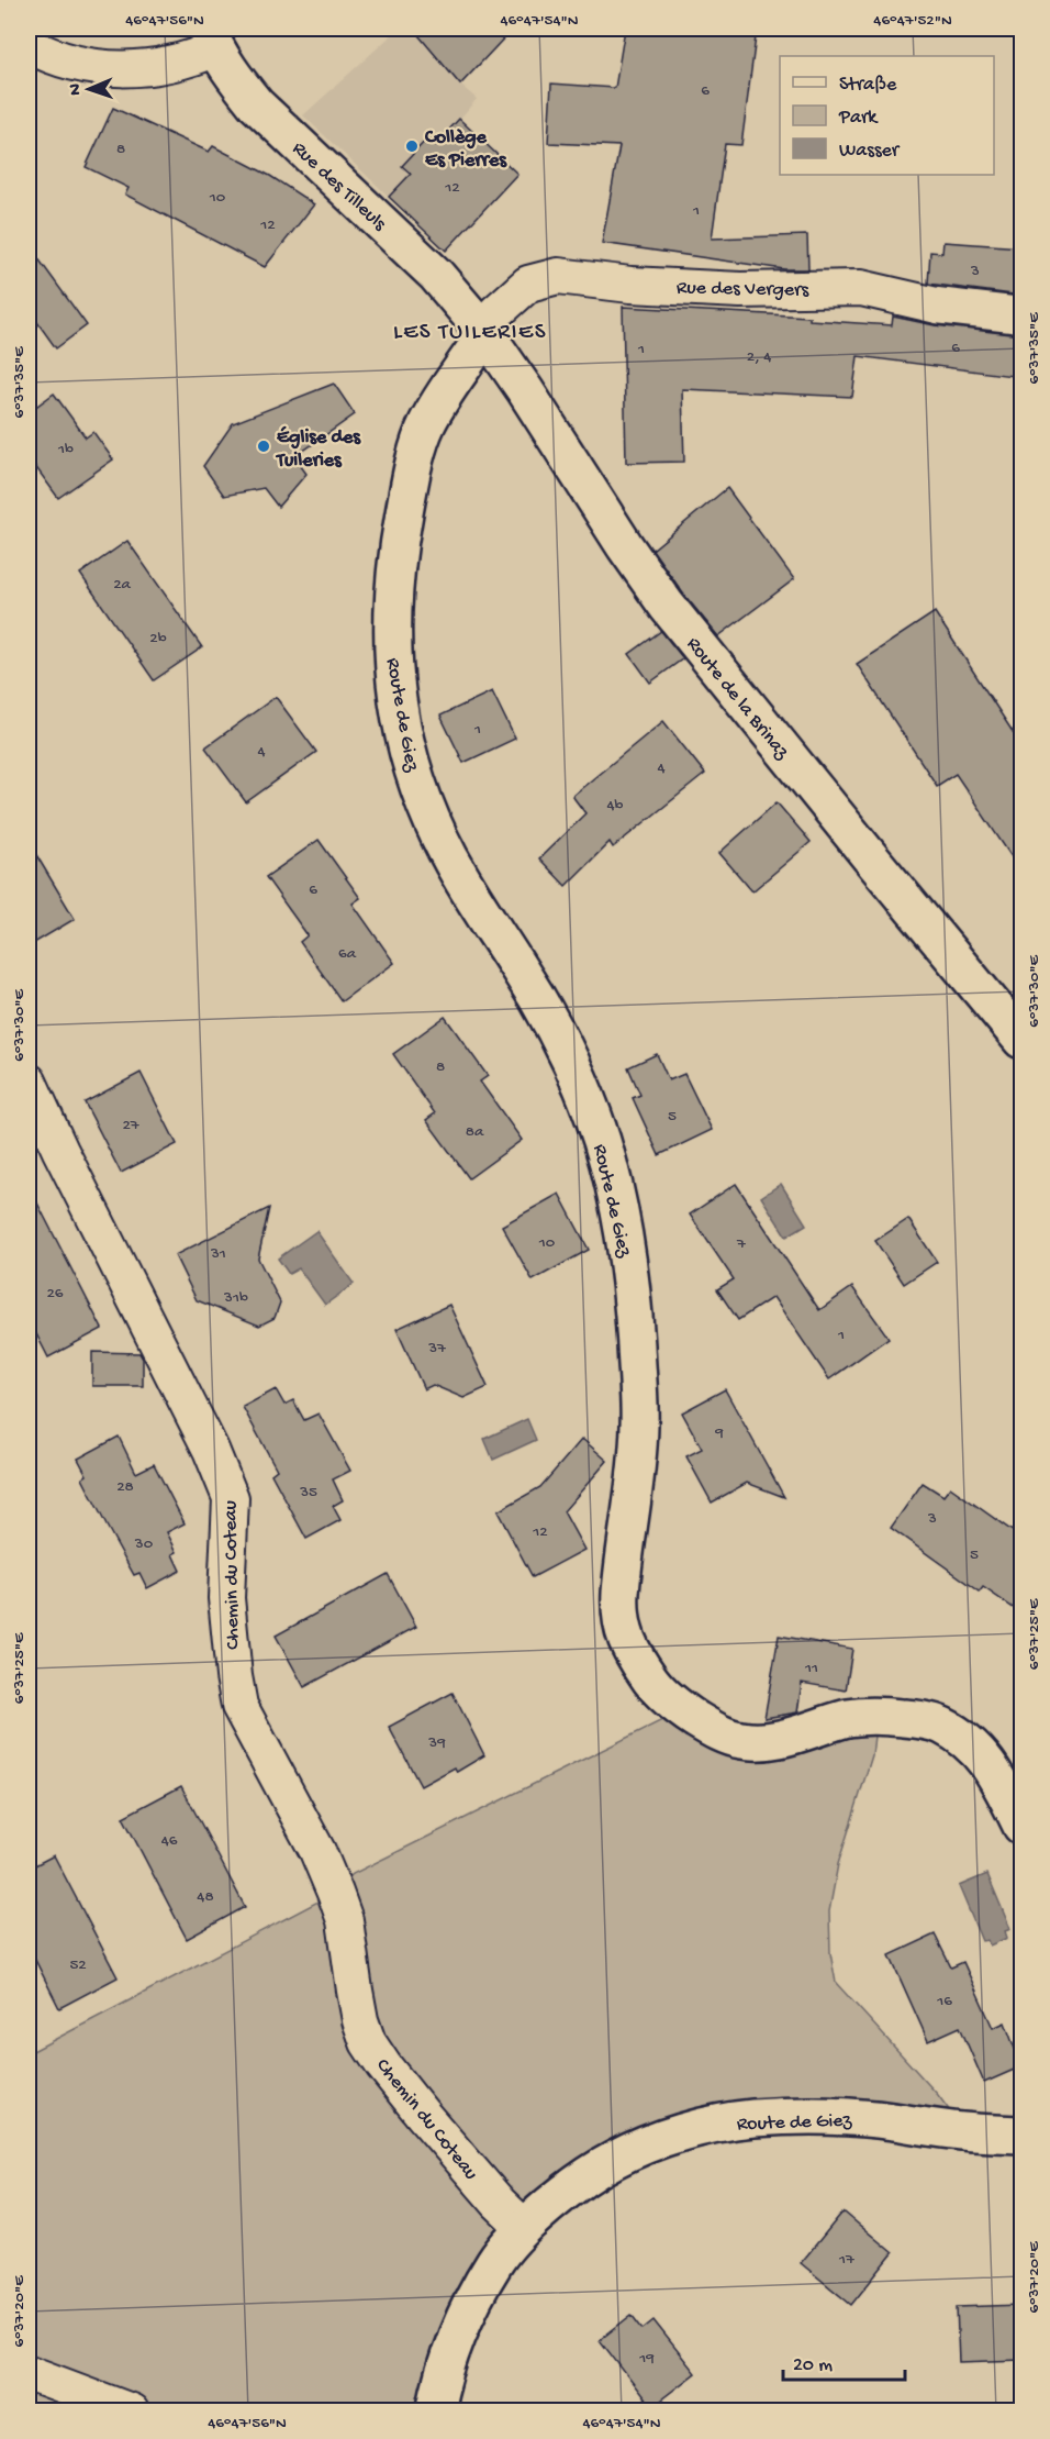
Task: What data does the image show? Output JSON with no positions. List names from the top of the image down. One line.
{"streets":{"street":["Rue des Tilleuls","Rue des Vergers","Route de la Brinaz","Route de Giez","Chemin du Coteau"]},"crossings":[["Rue des Tilleuls","Rue des Vergers"],["Rue des Tilleuls","Route de la Brinaz"],["Rue des Tilleuls","Route de Giez"],["Rue des Vergers","Route de la Brinaz"],["Rue des Vergers","Route de Giez"],["Route de la Brinaz","Route de Giez"],["Route de Giez","Chemin du Coteau"]],"districts":["LES TUILERIES"],"places":["Collège Es Pierres","Église des Tuileries"],"house_numbers":["6","8","12","10","1","12","3","6","1","2, 4","1b","2a","2b","1","4","4","4b","6","6a","8","5","27","8a","10","7","31","26","31b","1","37","9","28","35","3","12","30","5","11","39","46","48","52","16","17","19"],"legend":["Straße","Park","Wasser"],"scale_bar":"20 m","north":"left","coordinates":["46°47'56\"N","46°47'54\"N","46°47'52\"N","6°37'35\"E","6°37'30\"E","6°37'25\"E","6°37'20\"E"]}
